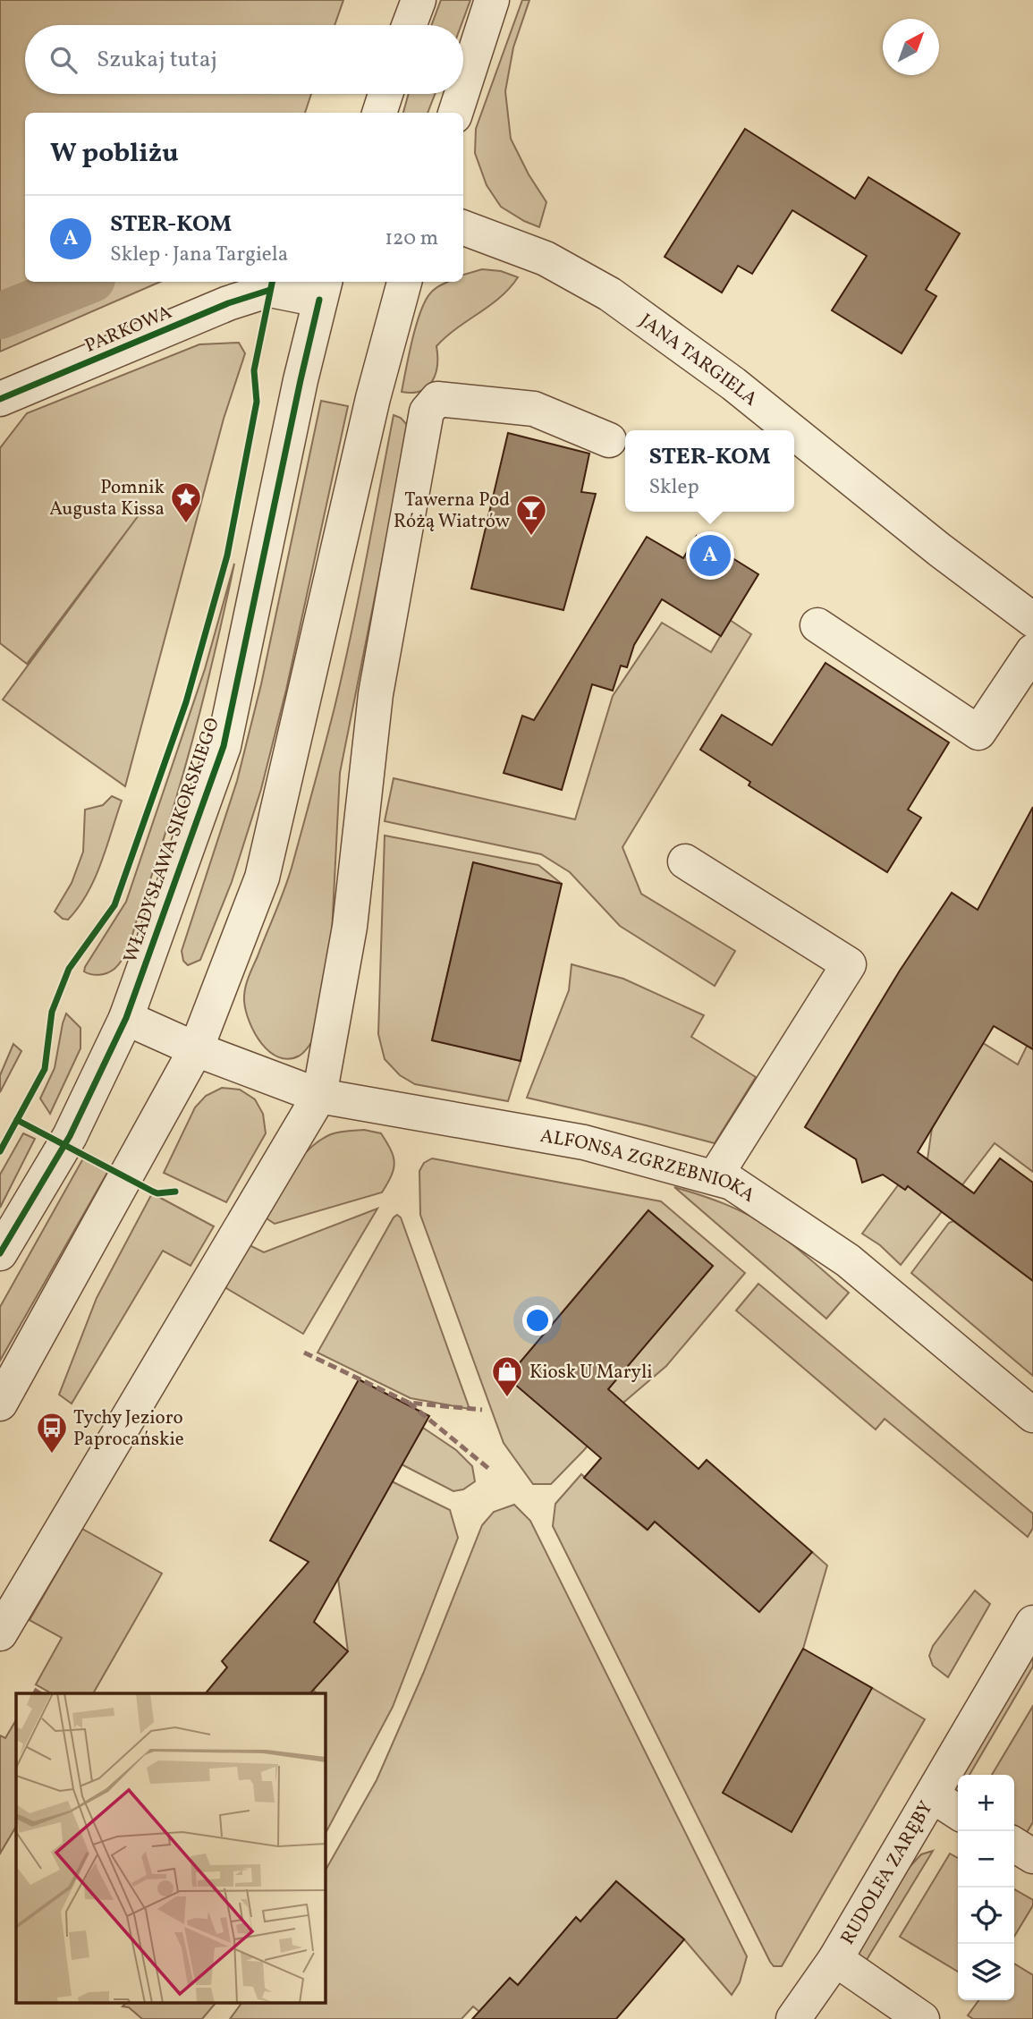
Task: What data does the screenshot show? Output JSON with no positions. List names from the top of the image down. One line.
{"streets":{"street":["PARKOWA","JANA TARGIELA","WŁADYSŁAWA SIKORSKIEGO","ALFONSA ZGRZEBNIOKA","RUDOLFA ZARĘBY"]},"crossings":[["PARKOWA","WŁADYSŁAWA SIKORSKIEGO"],["WŁADYSŁAWA SIKORSKIEGO","ALFONSA ZGRZEBNIOKA"]],"places":{"place":["Pomnik Augusta Kissa"],"bar":["Tawerna Pod Różą Wiatrów"],"shop":["Kiosk U Maryli"],"bus stop":["Tychy Jezioro Paprocańskie"]},"north":"top right","page":{"search":"Szukaj tutaj","heading":"W pobliżu","list":[{"mark":"A","name":"STER-KOM","note":"Sklep · Jana Targiela","value":"120 m"}],"popup":["STER-KOM","Sklep"],"pins":"A","map_buttons":["+","−"]}}
